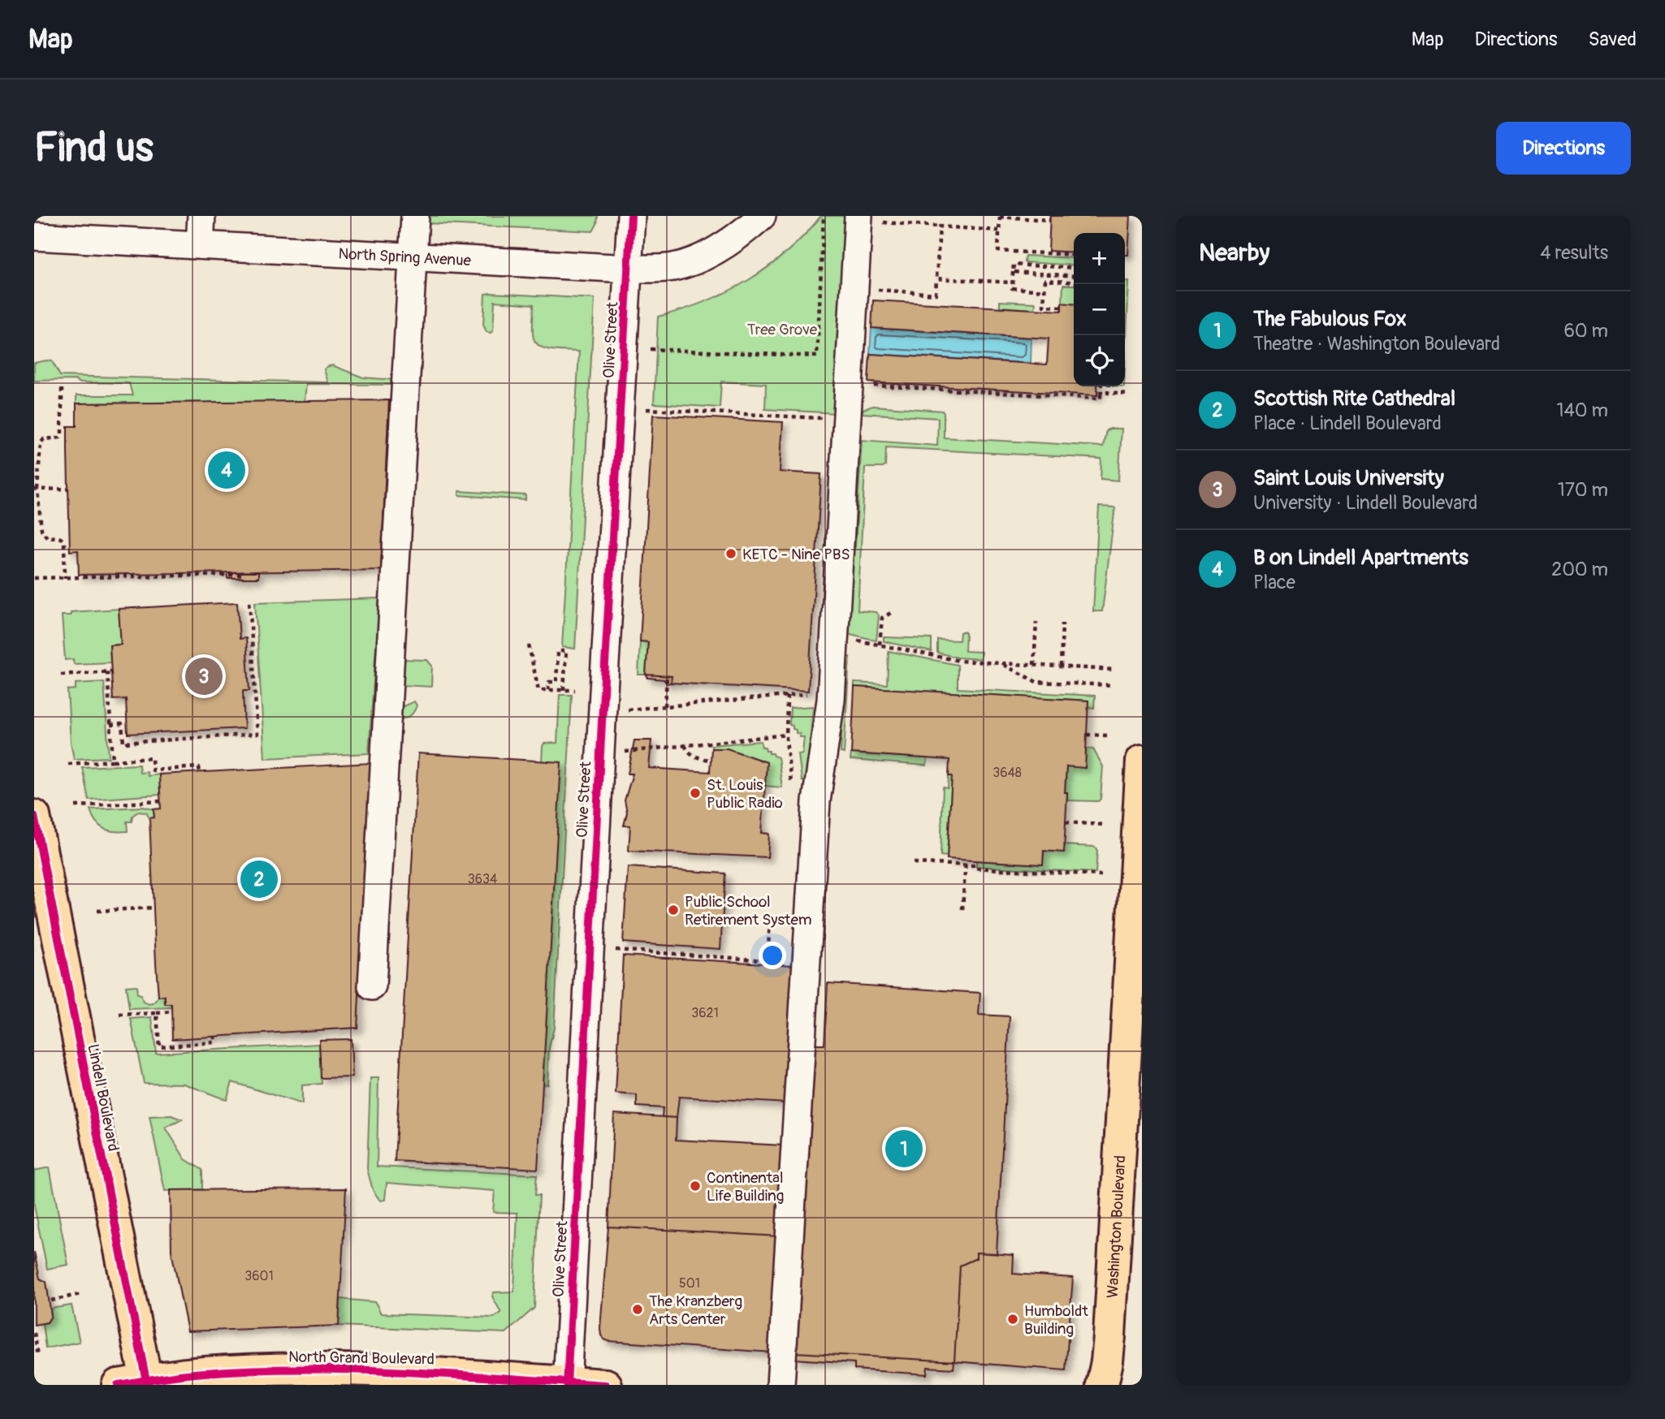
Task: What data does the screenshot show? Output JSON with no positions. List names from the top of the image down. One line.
{"streets":{"main road":["Lindell Boulevard","Washington Boulevard","North Grand Boulevard"],"street":["North Spring Avenue","Olive Street"]},"crossings":[["North Spring Avenue","Olive Street"],["Olive Street","North Grand Boulevard"],["Lindell Boulevard","North Grand Boulevard"]],"parks":["Tree Grove"],"places":["KETC - Nine PBS","St. Louis Public Radio","Public School Retirement System","Continental Life Building","The Kranzberg Arts Center","Humboldt Building"],"house_numbers":["3648","3634","3621","3601","501"],"page":{"header":"Map","nav":["Map","Directions","Saved"],"buttons":"Directions","title":"Find us","heading":["Nearby","4 results"],"map_buttons":["+","−"],"list":[{"mark":"1","name":"The Fabulous Fox","note":"Theatre · Washington Boulevard","value":"60 m"},{"mark":"2","name":"Scottish Rite Cathedral","note":"Place · Lindell Boulevard","value":"140 m"},{"mark":"3","name":"Saint Louis University","note":"University · Lindell Boulevard","value":"170 m"},{"mark":"4","name":"B on Lindell Apartments","note":"Place","value":"200 m"}],"pins":["4","3","2","1"]}}
